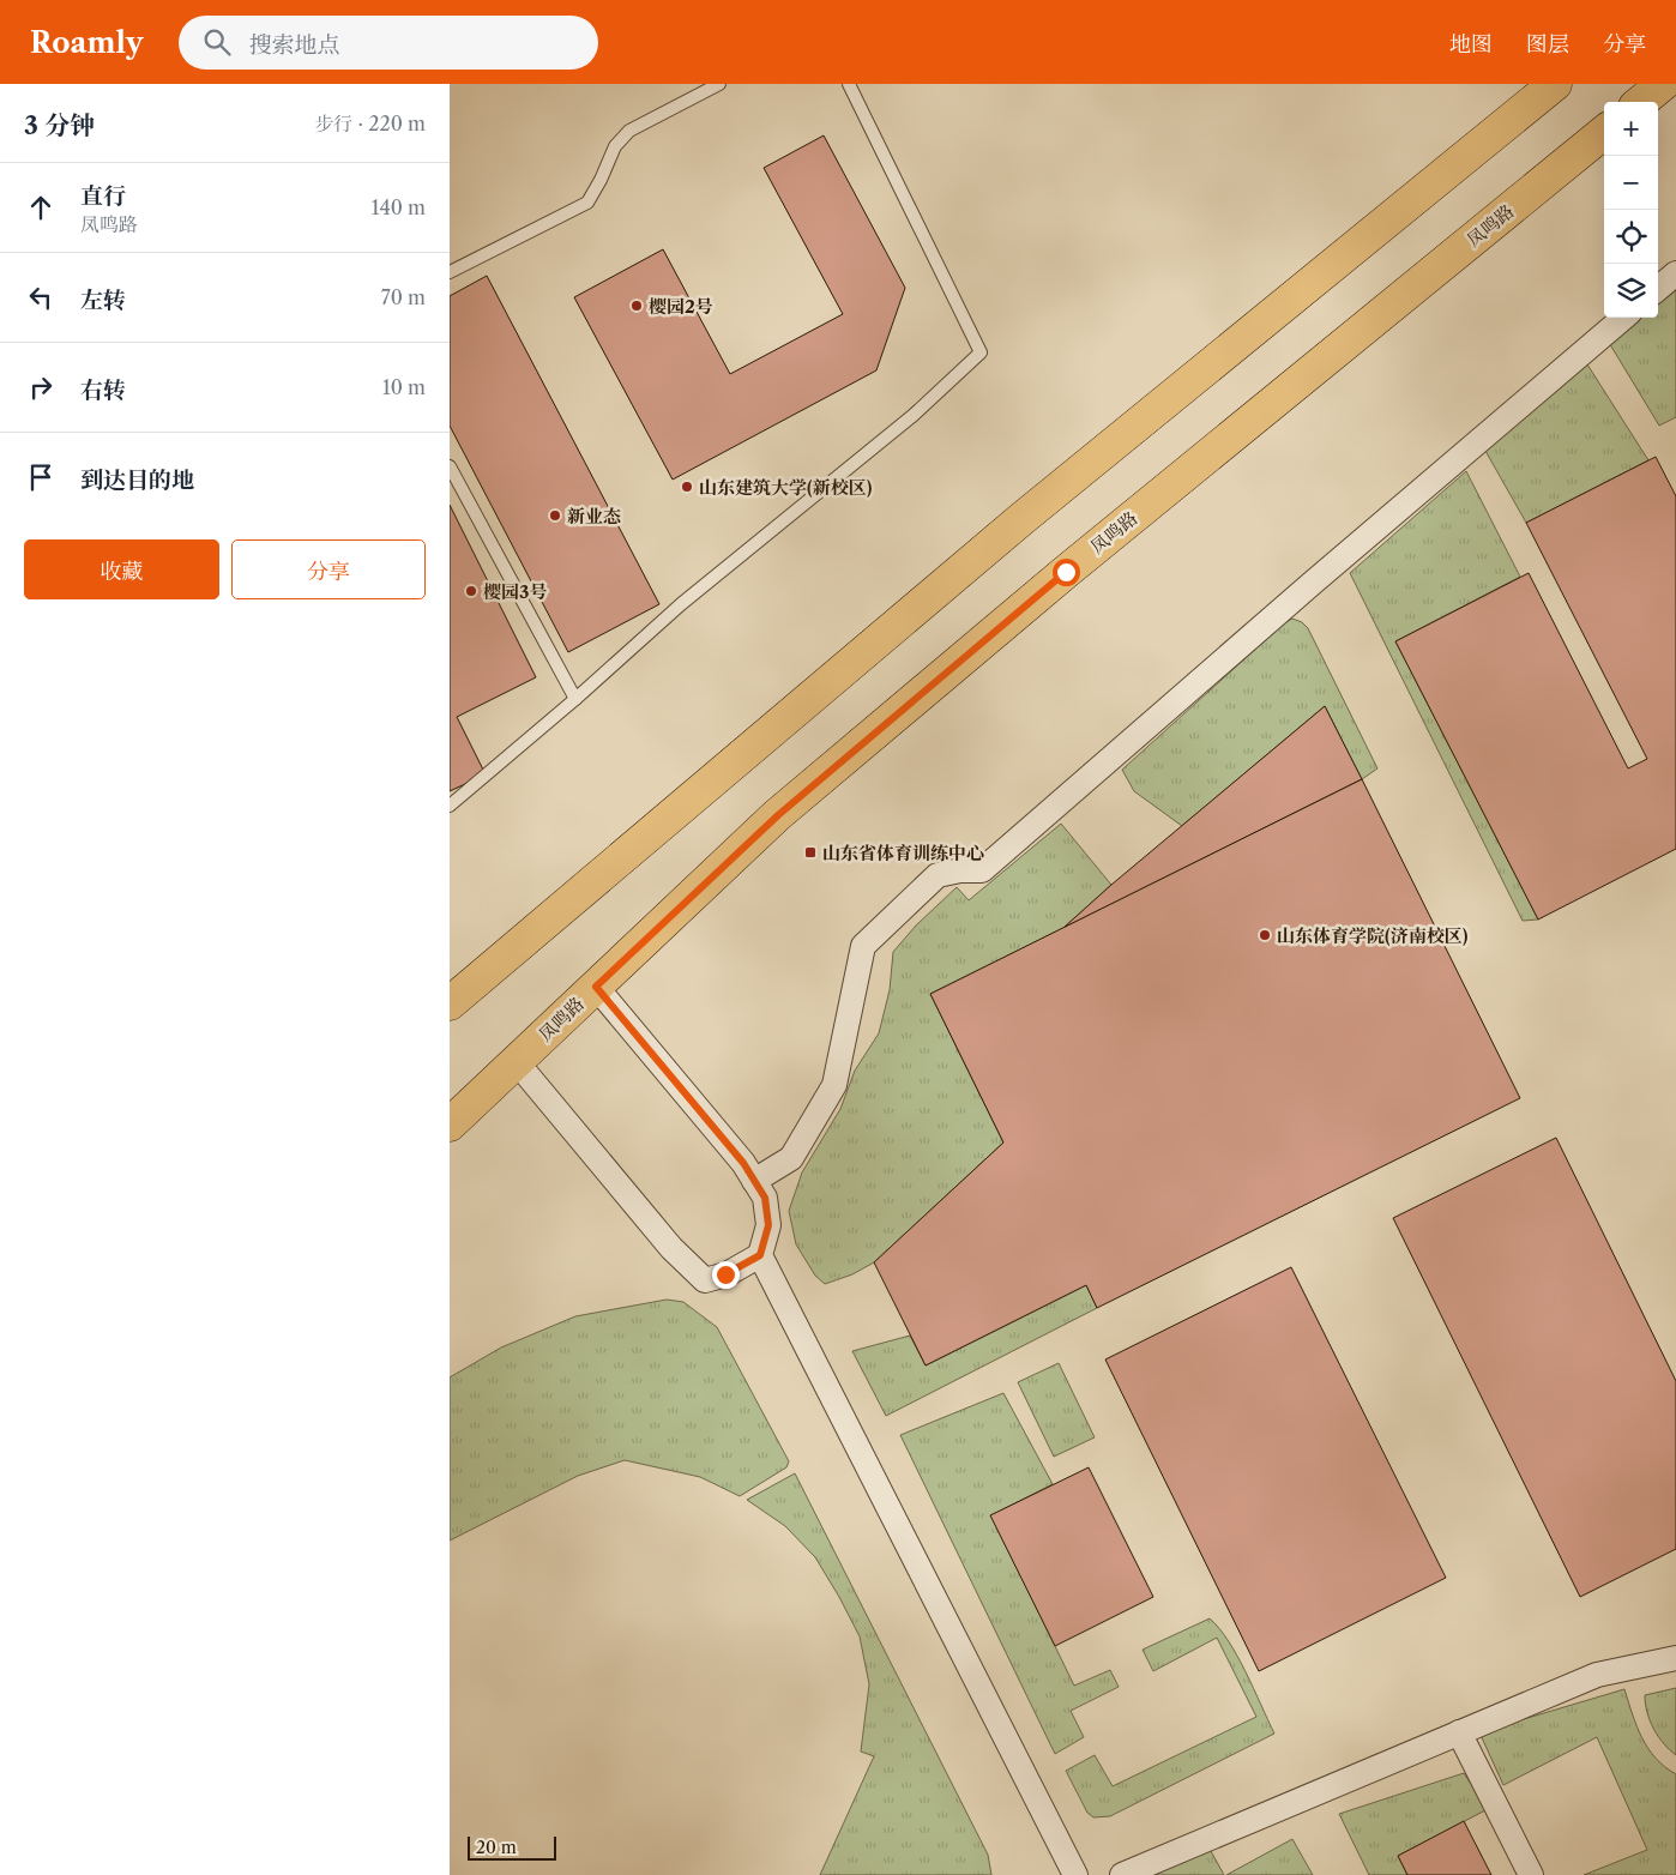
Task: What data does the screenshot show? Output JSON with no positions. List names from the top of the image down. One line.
{"streets":{"main road":["凤鸣路"]},"places":{"other":["樱园2号","山东建筑大学(新校区)","新业态","樱园3号","山东体育学院(济南校区)"],"transit":["山东省体育训练中心"]},"scale_bar":"20 m","page":{"header":"Roamly","search":"搜索地点","nav":["地图","图层","分享"],"heading":["3 分钟","步行 · 220 m"],"map_buttons":["+","−"],"list":[["直行","凤鸣路","140 m"],["左转","70 m"],["右转","10 m"],"到达目的地"],"buttons":["收藏","分享"],"scale":"20 m"}}
